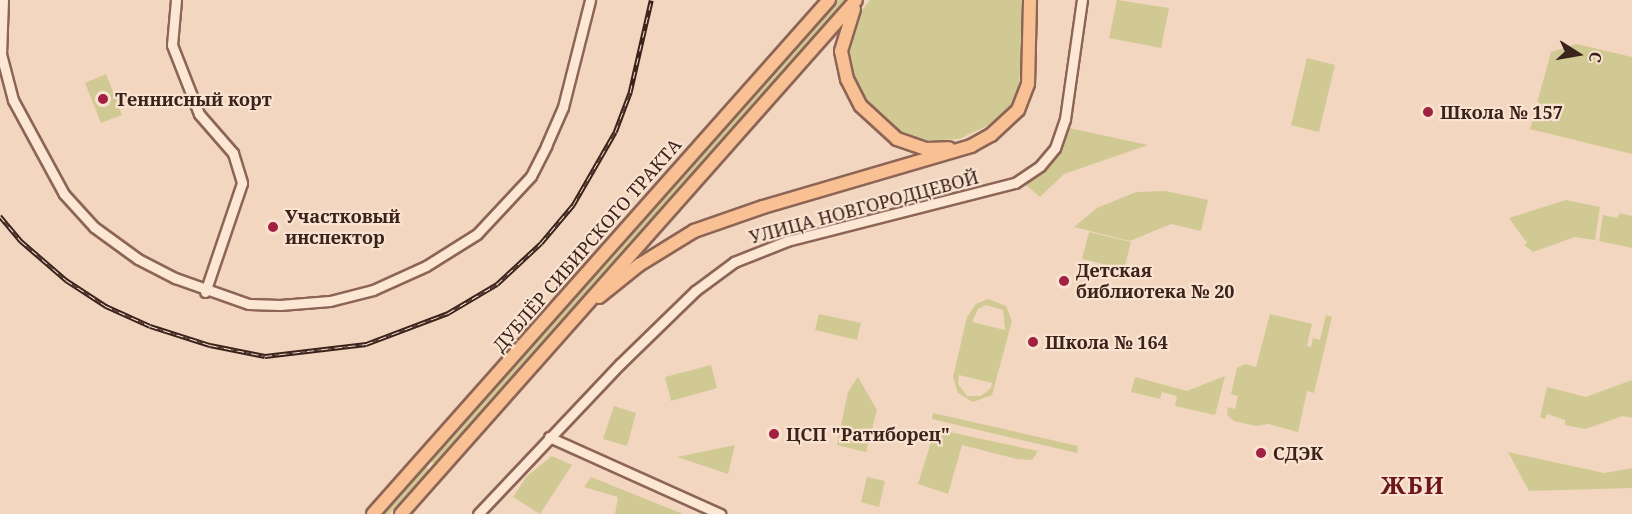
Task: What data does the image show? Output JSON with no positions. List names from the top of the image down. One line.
{"streets":{"main road":["ДУБЛЁР СИБИРСКОГО ТРАКТА"],"street":["УЛИЦА НОВГОРОДЦЕВОЙ"]},"districts":["ЖБИ"],"places":["Теннисный корт","Школа № 157","Участковый инспектор","Детская библиотека № 20","Школа № 164","ЦСП \"Ратиборец\"","СДЭК"],"north":"right"}
